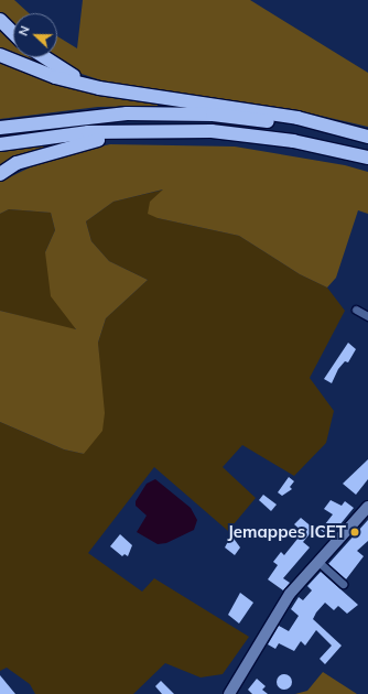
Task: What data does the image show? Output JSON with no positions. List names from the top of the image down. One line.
{"places":["Jemappes ICET"],"north":"left"}
